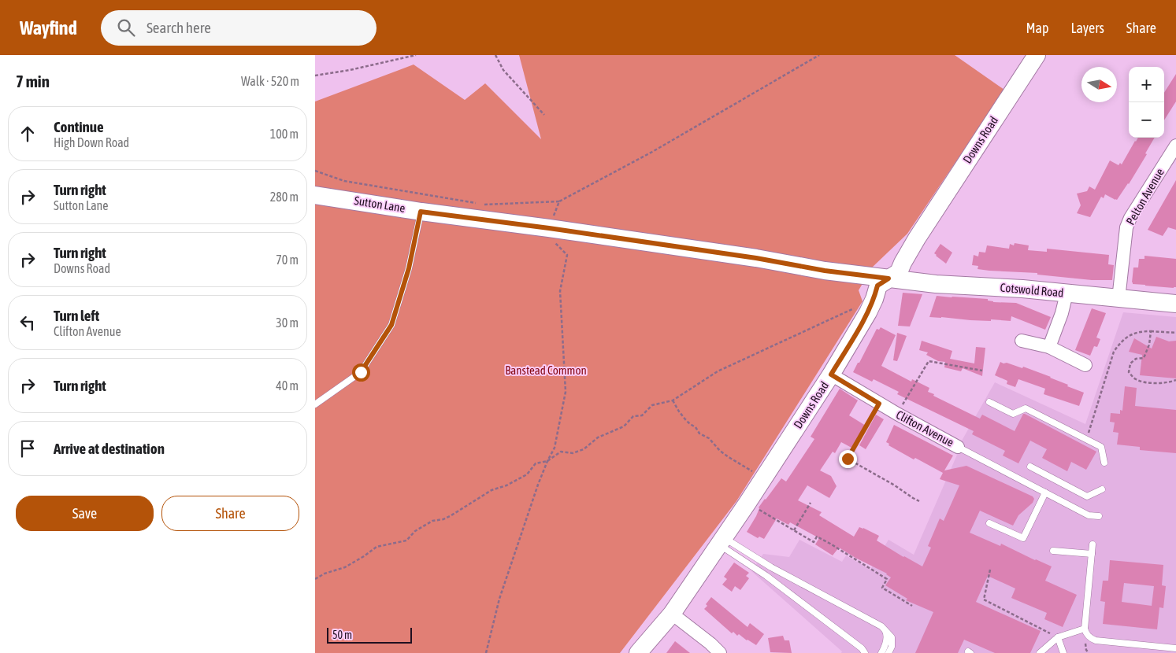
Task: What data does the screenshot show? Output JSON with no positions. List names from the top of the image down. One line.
{"streets":{"main road":["Downs Road","Sutton Lane","Cotswold Road"],"street":["Pelton Avenue","Clifton Avenue"]},"crossings":[["Downs Road","Sutton Lane"],["Downs Road","Cotswold Road"],["Downs Road","Clifton Avenue"],["Pelton Avenue","Cotswold Road"],["Sutton Lane","Cotswold Road"]],"parks":["Banstead Common"],"scale_bar":"50 m","north":"right","page":{"header":"Wayfind","search":"Search here","nav":["Map","Layers","Share"],"heading":["7 min","Walk · 520 m"],"map_buttons":["+","−"],"list":[["Continue","High Down Road","100 m"],["Turn right","Sutton Lane","280 m"],["Turn right","Downs Road","70 m"],["Turn left","Clifton Avenue","30 m"],["Turn right","40 m"],"Arrive at destination"],"buttons":["Save","Share"],"scale":"50 m"}}
